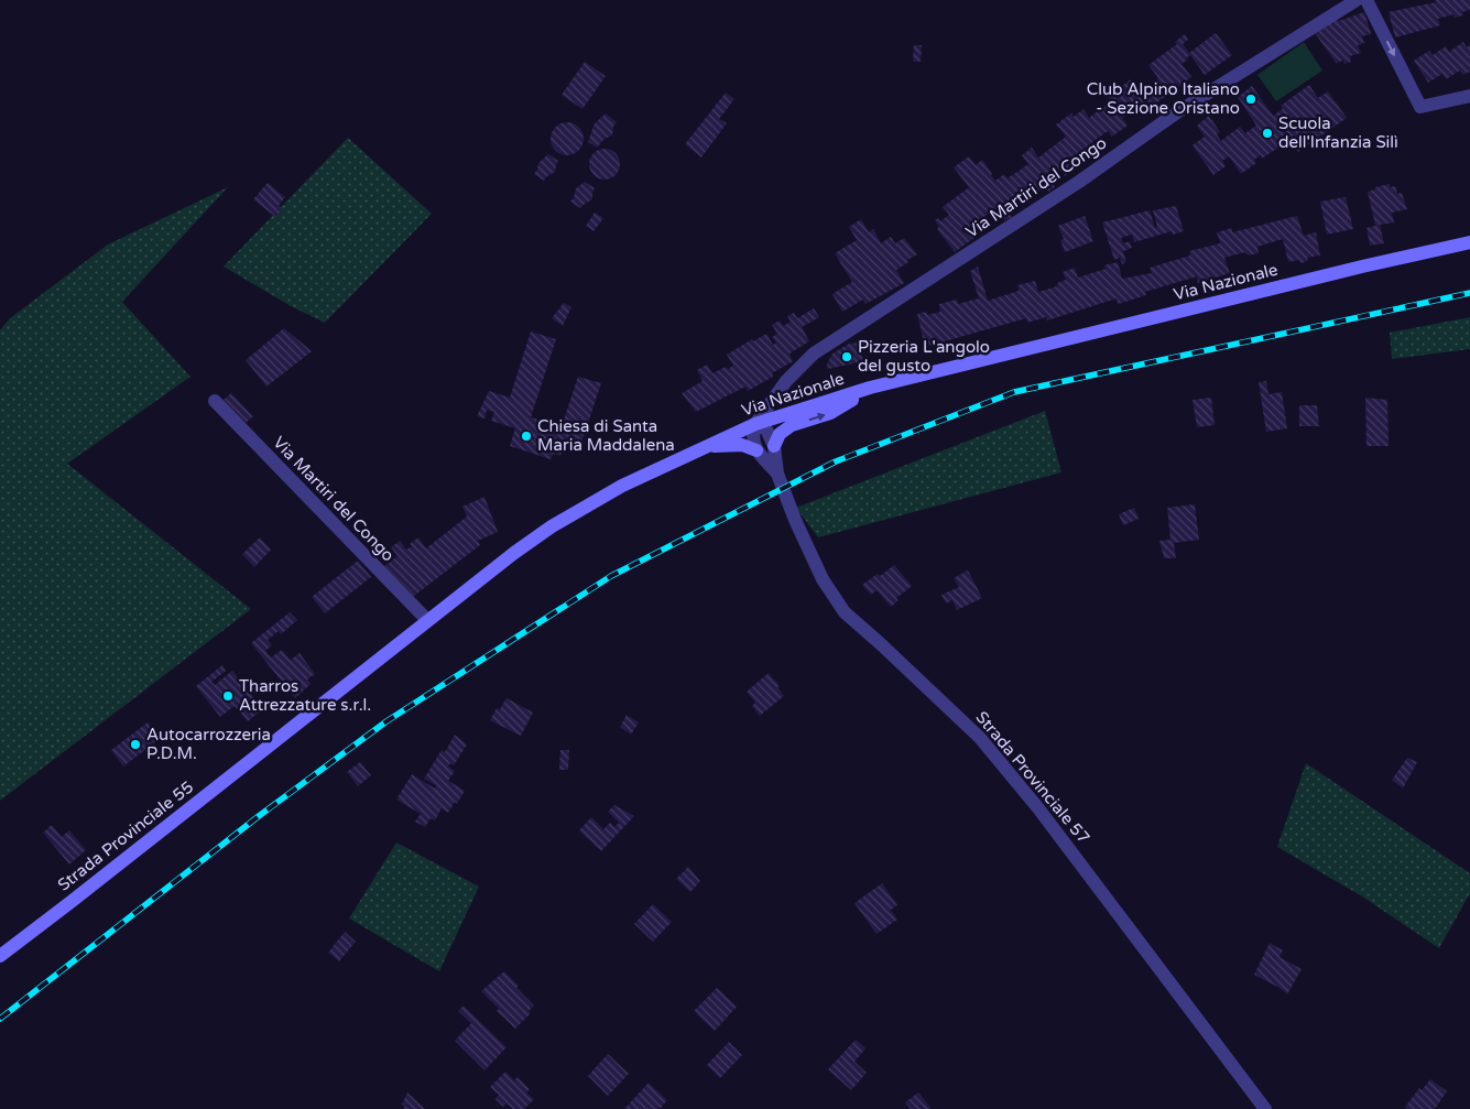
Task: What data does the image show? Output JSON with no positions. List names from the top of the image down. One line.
{"streets":{"main road":["Via Nazionale","Strada Provinciale 55"],"street":["Via Martiri del Congo","Strada Provinciale 57"]},"crossings":[["Via Martiri del Congo","Via Nazionale"],["Via Martiri del Congo","Strada Provinciale 55"],["Via Nazionale","Strada Provinciale 55"]],"places":["Club Alpino Italiano - Sezione Oristano","Scuola dell'Infanzia Silì","Pizzeria L'angolo del gusto","Chiesa di Santa Maria Maddalena","Tharros Attrezzature s.r.l.","Autocarrozzeria P.D.M."]}
